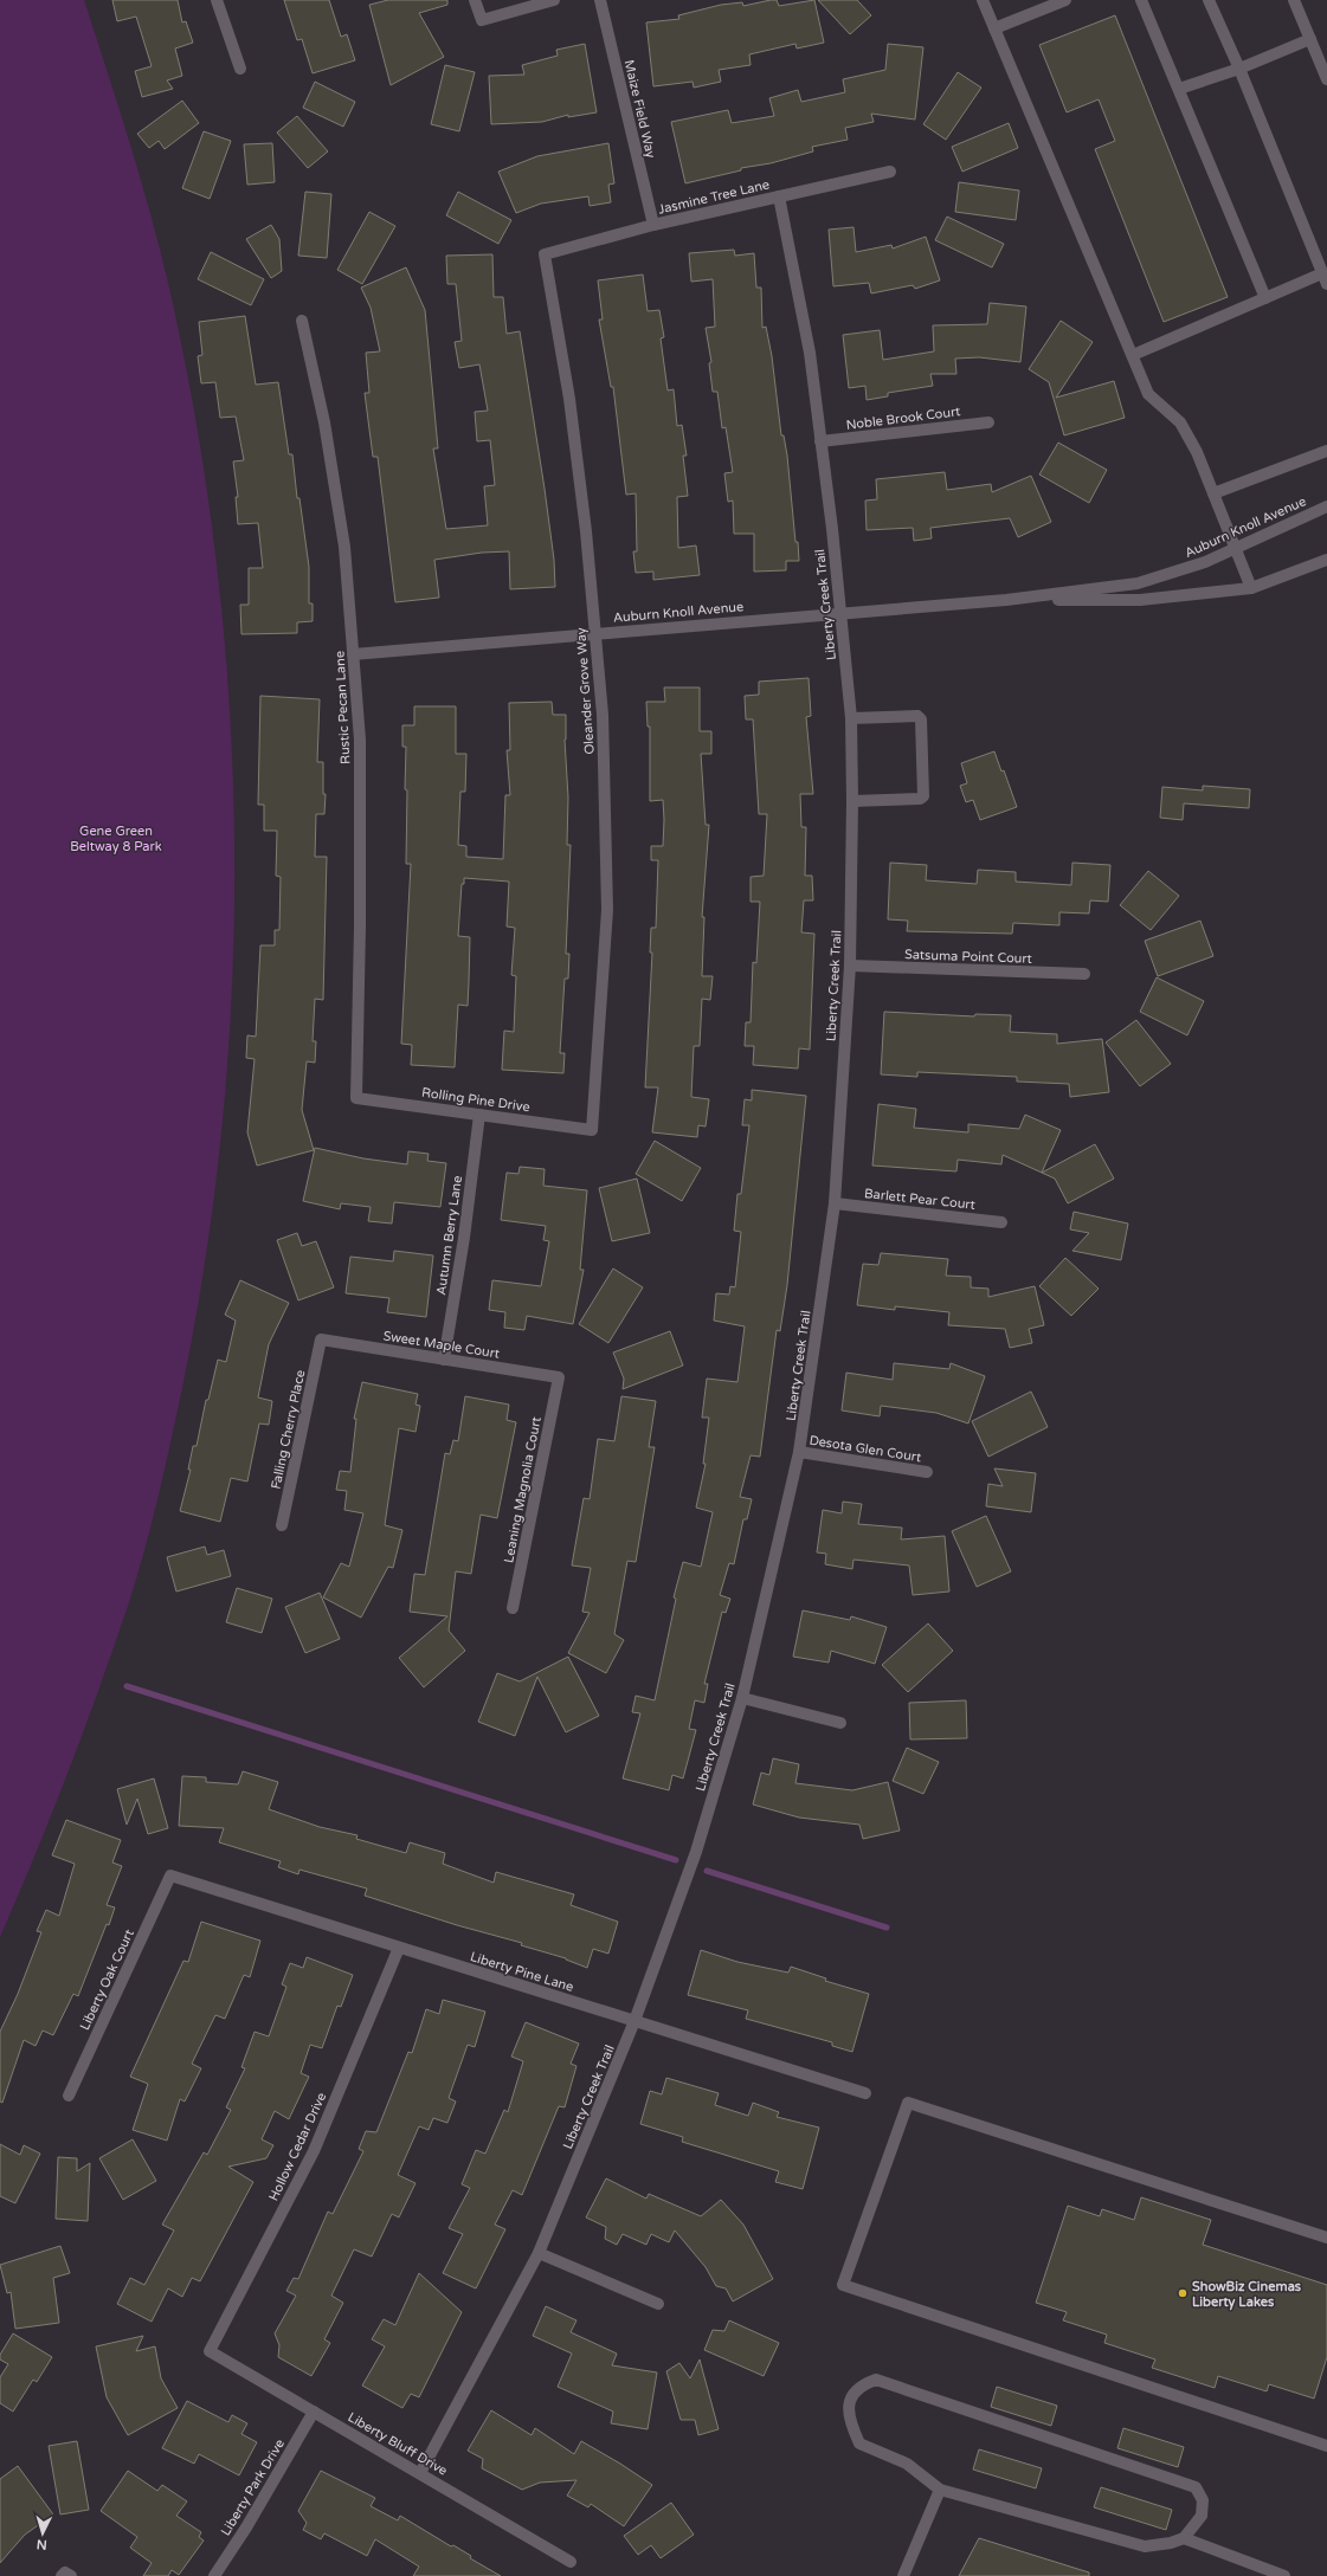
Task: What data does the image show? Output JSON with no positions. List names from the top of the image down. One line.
{"streets":{"street":["Maize Field Way","Jasmine Tree Lane","Noble Brook Court","Auburn Knoll Avenue","Liberty Creek Trail","Oleander Grove Way","Rustic Pecan Lane","Satsuma Point Court","Rolling Pine Drive","Barlett Pear Court","Autumn Berry Lane","Sweet Maple Court","Falling Cherry Place","Desota Glen Court","Leaning Magnolia Court","Liberty Pine Lane","Liberty Oak Court","Hollow Cedar Drive","Liberty Bluff Drive","Liberty Park Drive"]},"crossings":[["Maize Field Way","Jasmine Tree Lane"],["Jasmine Tree Lane","Liberty Creek Trail"],["Jasmine Tree Lane","Oleander Grove Way"],["Noble Brook Court","Liberty Creek Trail"],["Auburn Knoll Avenue","Liberty Creek Trail"],["Auburn Knoll Avenue","Oleander Grove Way"],["Auburn Knoll Avenue","Rustic Pecan Lane"],["Liberty Creek Trail","Satsuma Point Court"],["Liberty Creek Trail","Barlett Pear Court"],["Liberty Creek Trail","Desota Glen Court"],["Liberty Creek Trail","Liberty Pine Lane"],["Liberty Creek Trail","Liberty Bluff Drive"],["Oleander Grove Way","Rolling Pine Drive"],["Rustic Pecan Lane","Rolling Pine Drive"],["Rolling Pine Drive","Autumn Berry Lane"],["Autumn Berry Lane","Sweet Maple Court"],["Sweet Maple Court","Falling Cherry Place"],["Sweet Maple Court","Leaning Magnolia Court"],["Liberty Pine Lane","Liberty Oak Court"],["Liberty Pine Lane","Hollow Cedar Drive"],["Hollow Cedar Drive","Liberty Bluff Drive"],["Liberty Bluff Drive","Liberty Park Drive"]],"parks":["Gene Green Beltway 8 Park"],"places":["ShowBiz Cinemas Liberty Lakes"],"north":"bottom"}
